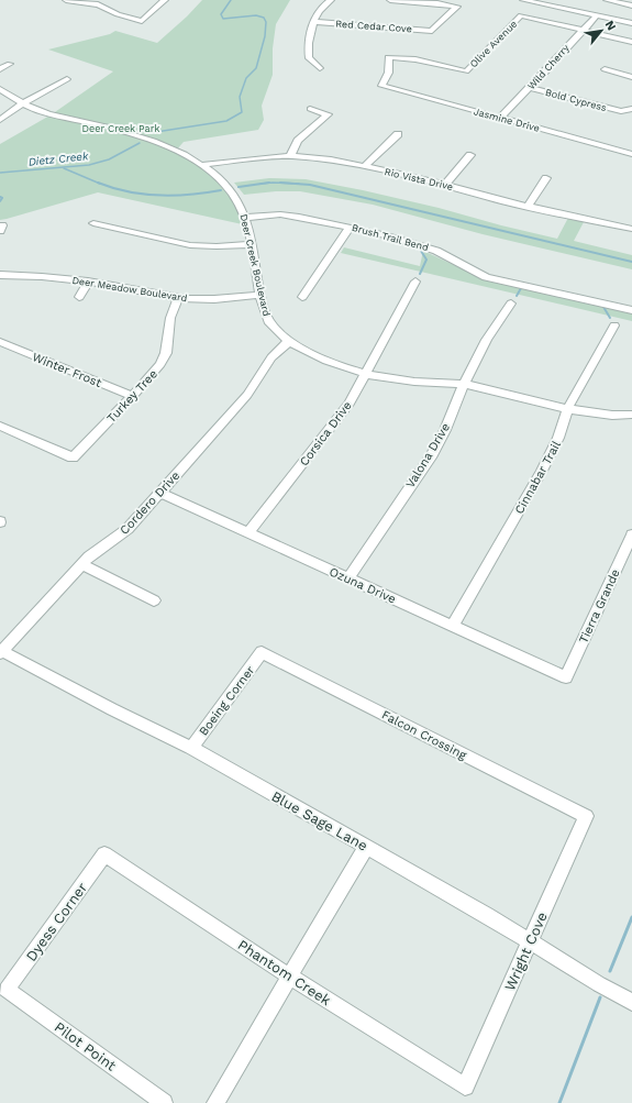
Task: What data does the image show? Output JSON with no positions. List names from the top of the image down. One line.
{"streets":{"street":["Red Cedar Cove","Olive Avenue","Wild Cherry","Bold Cypress","Jasmine Drive","Rio Vista Drive","Brush Trail Bend","Deer Creek Boulevard","Deer Meadow Boulevard","Winter Frost","Turkey Tree","Corsica Drive","Valona Drive","Cinnabar Trail","Cordero Drive","Ozuna Drive","Tierra Grande","Boeing Corner","Falcon Crossing","Blue Sage Lane","Dyess Corner","Wright Cove","Phantom Creek","Pilot Point"]},"crossings":[["Olive Avenue","Wild Cherry"],["Olive Avenue","Jasmine Drive"],["Wild Cherry","Bold Cypress"],["Wild Cherry","Jasmine Drive"],["Rio Vista Drive","Deer Creek Boulevard"],["Brush Trail Bend","Deer Creek Boulevard"],["Deer Creek Boulevard","Deer Meadow Boulevard"],["Deer Creek Boulevard","Corsica Drive"],["Deer Creek Boulevard","Valona Drive"],["Deer Creek Boulevard","Cinnabar Trail"],["Deer Creek Boulevard","Cordero Drive"],["Deer Meadow Boulevard","Turkey Tree"],["Winter Frost","Turkey Tree"],["Corsica Drive","Ozuna Drive"],["Valona Drive","Ozuna Drive"],["Cinnabar Trail","Ozuna Drive"],["Cordero Drive","Ozuna Drive"],["Cordero Drive","Blue Sage Lane"],["Ozuna Drive","Tierra Grande"],["Boeing Corner","Falcon Crossing"],["Boeing Corner","Blue Sage Lane"],["Falcon Crossing","Wright Cove"],["Blue Sage Lane","Wright Cove"],["Dyess Corner","Phantom Creek"],["Dyess Corner","Pilot Point"],["Wright Cove","Phantom Creek"]],"water":["Dietz Creek"],"parks":["Deer Creek Park"],"north":"top right"}
